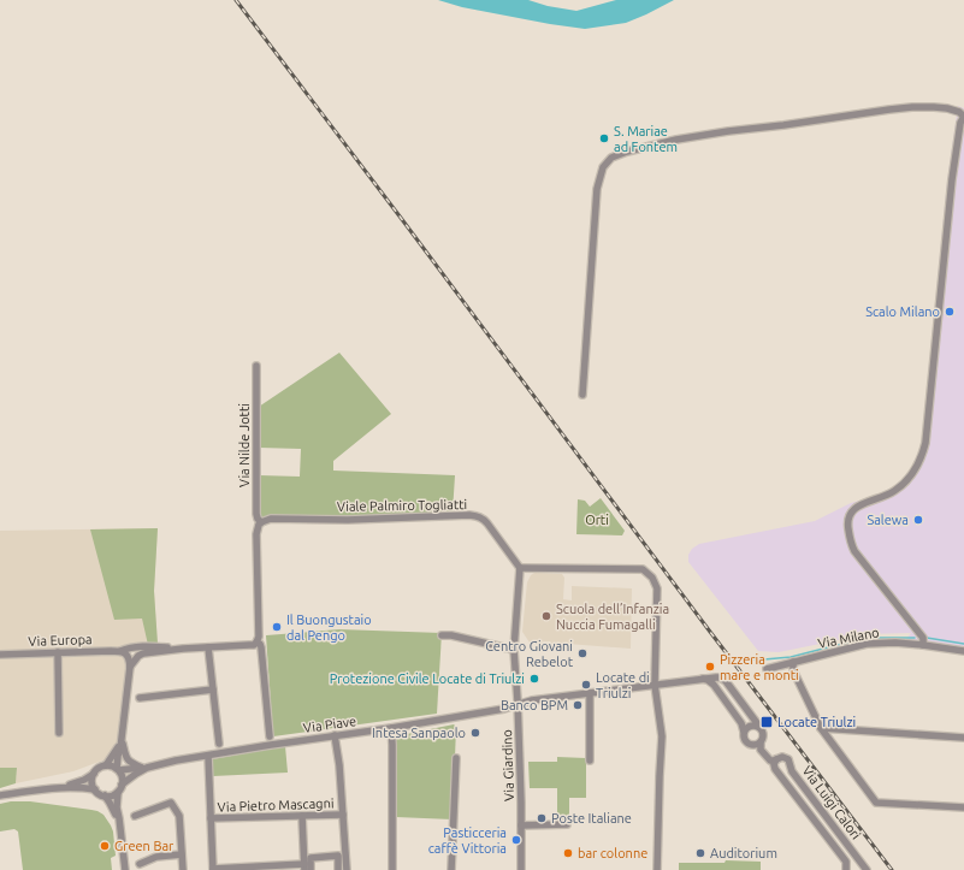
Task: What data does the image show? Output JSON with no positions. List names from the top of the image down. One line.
{"streets":{"street":["Via Nilde Jotti","Viale Palmiro Togliatti","Via Milano","Via Europa","Via Piave","Via Giardino","Via Luigi Calori","Via Pietro Mascagni"]},"crossings":[["Via Nilde Jotti","Viale Palmiro Togliatti"],["Viale Palmiro Togliatti","Via Giardino"],["Via Piave","Via Giardino"]],"parks":["Orti"],"places":{"other":["S. Mariae ad Fontem","Scalo Milano","Salewa","Scuola dell’Infanzia Nuccia Fumagalli","Il Buongustaio dal Pengo","Centro Giovani Rebelot","Pizzeria mare e monti","Protezione Civile Locate di Triulzi","Locate di Triulzi","Banco BPM","Intesa Sanpaolo","Poste Italiane","Pasticceria caffè Vittoria","Green Bar","bar colonne","Auditorium"],"transit":["Locate Triulzi"]}}
